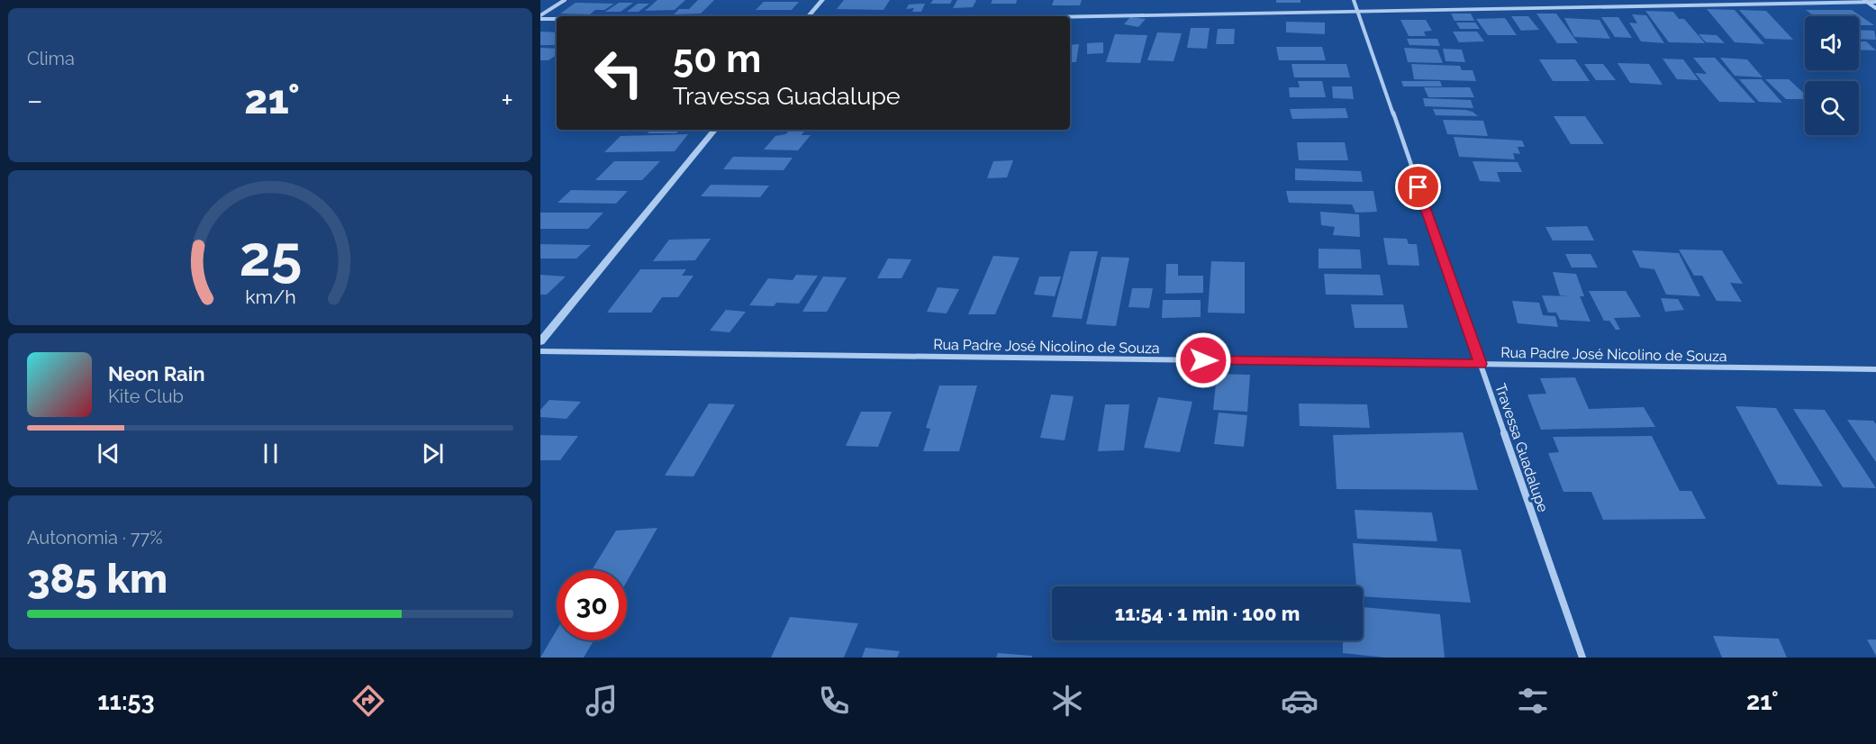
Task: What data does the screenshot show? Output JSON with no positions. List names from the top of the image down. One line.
{"streets":{"street":["Rua Padre José Nicolino de Souza","Travessa Guadalupe"]},"crossings":[["Rua Padre José Nicolino de Souza","Travessa Guadalupe"]],"page":{"tile":["Clima",["Autonomia · 77%","385 km"]],"turn":["50 m","Travessa Guadalupe"],"heat":["−","21°","+"],"song":["Neon Rain","Kite Club"],"limit":"30","trip":"11:54 · 1 min · 100 m","tabs":["11:53","21°"],"gauge":["25","km/h"]}}
